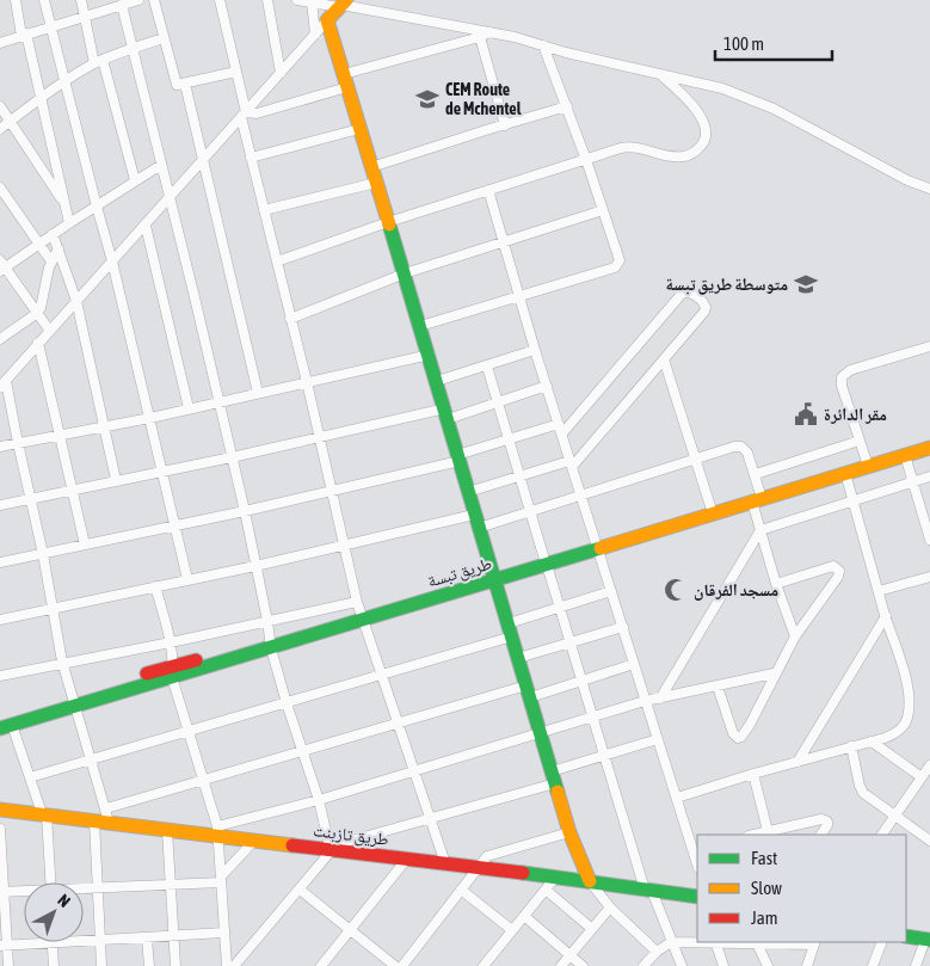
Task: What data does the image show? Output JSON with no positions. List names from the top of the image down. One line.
{"streets":{"street":["طريق تبسة","طريق تازبنت"]},"places":{"school or university":["CEM Route de Mchentel","متوسطة طريق تبسة"],"public building":["مقر الدائرة"],"mosque":["مسجد الفرقان"]},"legend":["Fast","Slow","Jam"],"scale_bar":"100 m","north":"top right"}
